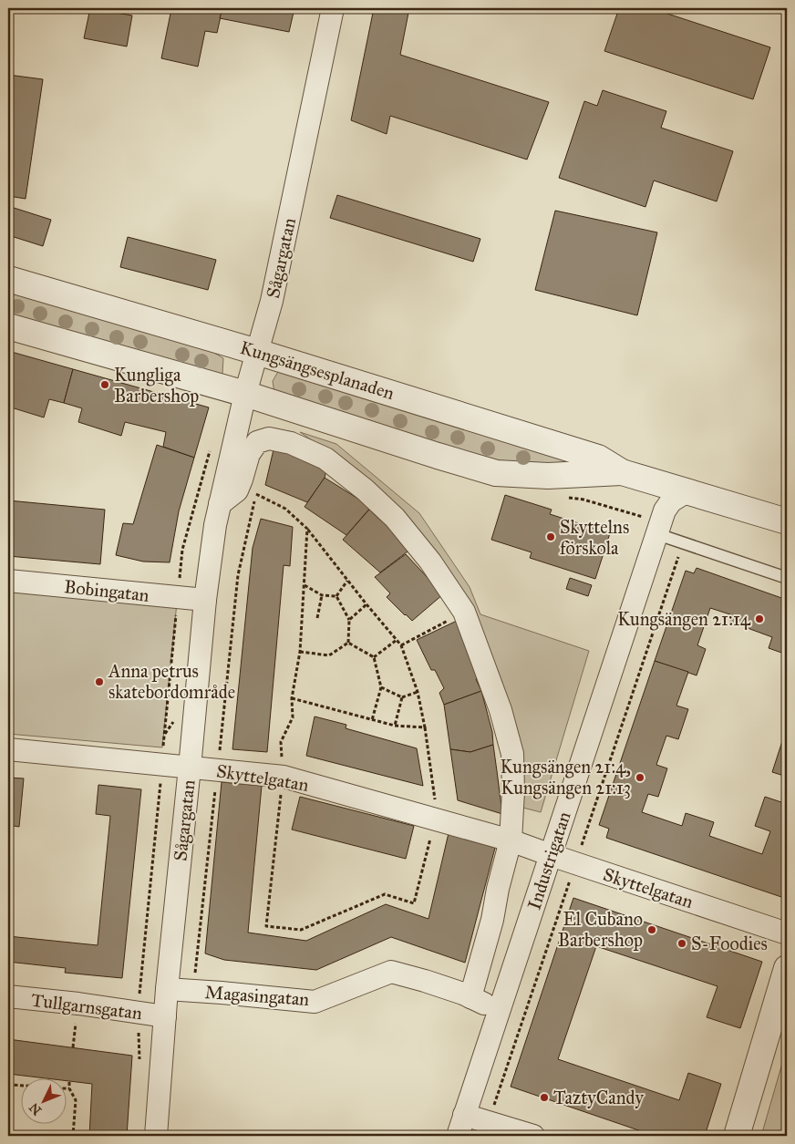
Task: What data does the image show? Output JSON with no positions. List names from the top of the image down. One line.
{"streets":{"street":["Sågargatan","Kungsängsesplanaden","Bobingatan","Skyttelgatan","Industrigatan","Magasingatan","Tullgarnsgatan"]},"crossings":[["Sågargatan","Kungsängsesplanaden"],["Sågargatan","Bobingatan"],["Sågargatan","Skyttelgatan"],["Sågargatan","Magasingatan"],["Sågargatan","Tullgarnsgatan"],["Skyttelgatan","Industrigatan"],["Industrigatan","Magasingatan"]],"places":["Kungliga Barbershop","Skyttelns förskola","Kungsängen 21:14","Anna petrus skatebordområde","Kungsängen 21:4, Kungsängen 21:13","El Cubano Barbershop","S-Foodies","TaztyCandy"],"north":"bottom left"}
